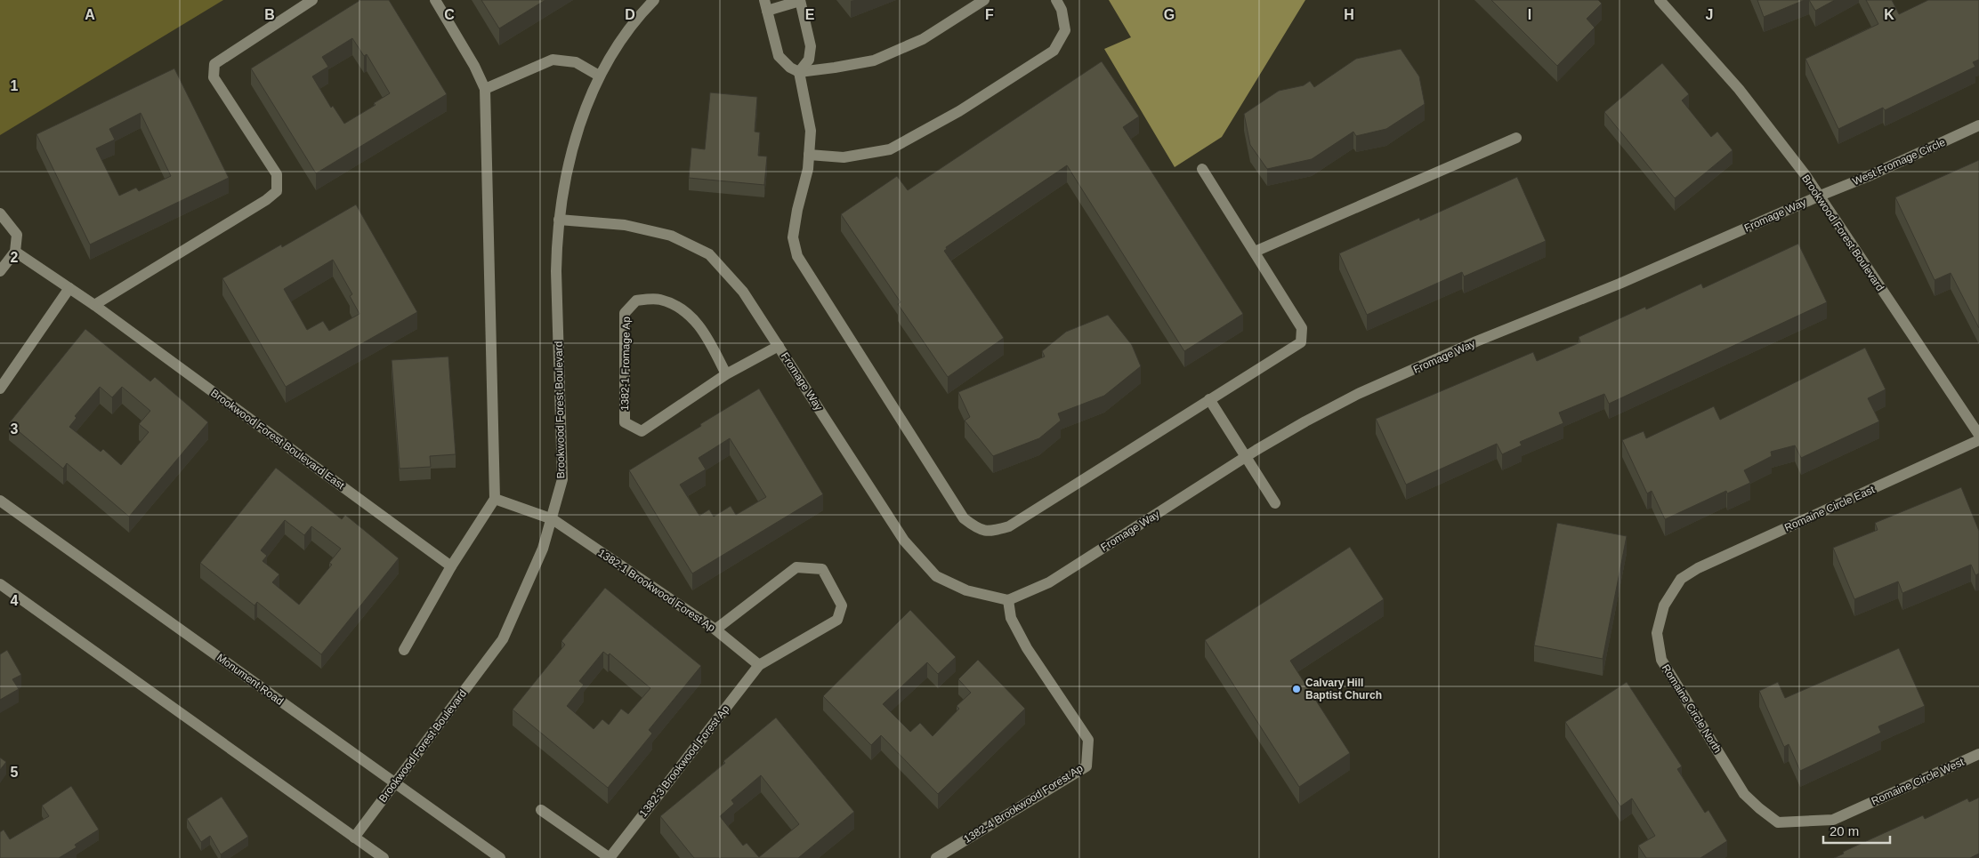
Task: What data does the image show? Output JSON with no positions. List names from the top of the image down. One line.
{"streets":{"street":["West Fromage Circle","Fromage Way","Brookwood Forest Boulevard","1382-1 Fromage Ap","Brookwood Forest Boulevard East","Romaine Circle East","1382-1 Brookwood Forest Ap","Monument Road","Romaine Circle North","1382-3 Brookwood Forest Ap","Romaine Circle West","1382-4 Brookwood Forest Ap"]},"crossings":[["West Fromage Circle","Fromage Way"],["West Fromage Circle","Brookwood Forest Boulevard"],["Fromage Way","Brookwood Forest Boulevard"],["Fromage Way","1382-1 Fromage Ap"],["Fromage Way","1382-4 Brookwood Forest Ap"],["Brookwood Forest Boulevard","1382-1 Brookwood Forest Ap"],["Brookwood Forest Boulevard","Monument Road"],["Romaine Circle East","Romaine Circle North"],["1382-1 Brookwood Forest Ap","1382-3 Brookwood Forest Ap"],["Romaine Circle North","Romaine Circle West"]],"places":["Calvary Hill Baptist Church"],"scale_bar":"20 m","grid":{"columns":["A","B","C","D","E","F","G","H","I","J","K"],"rows":["1","2","3","4","5"]}}
